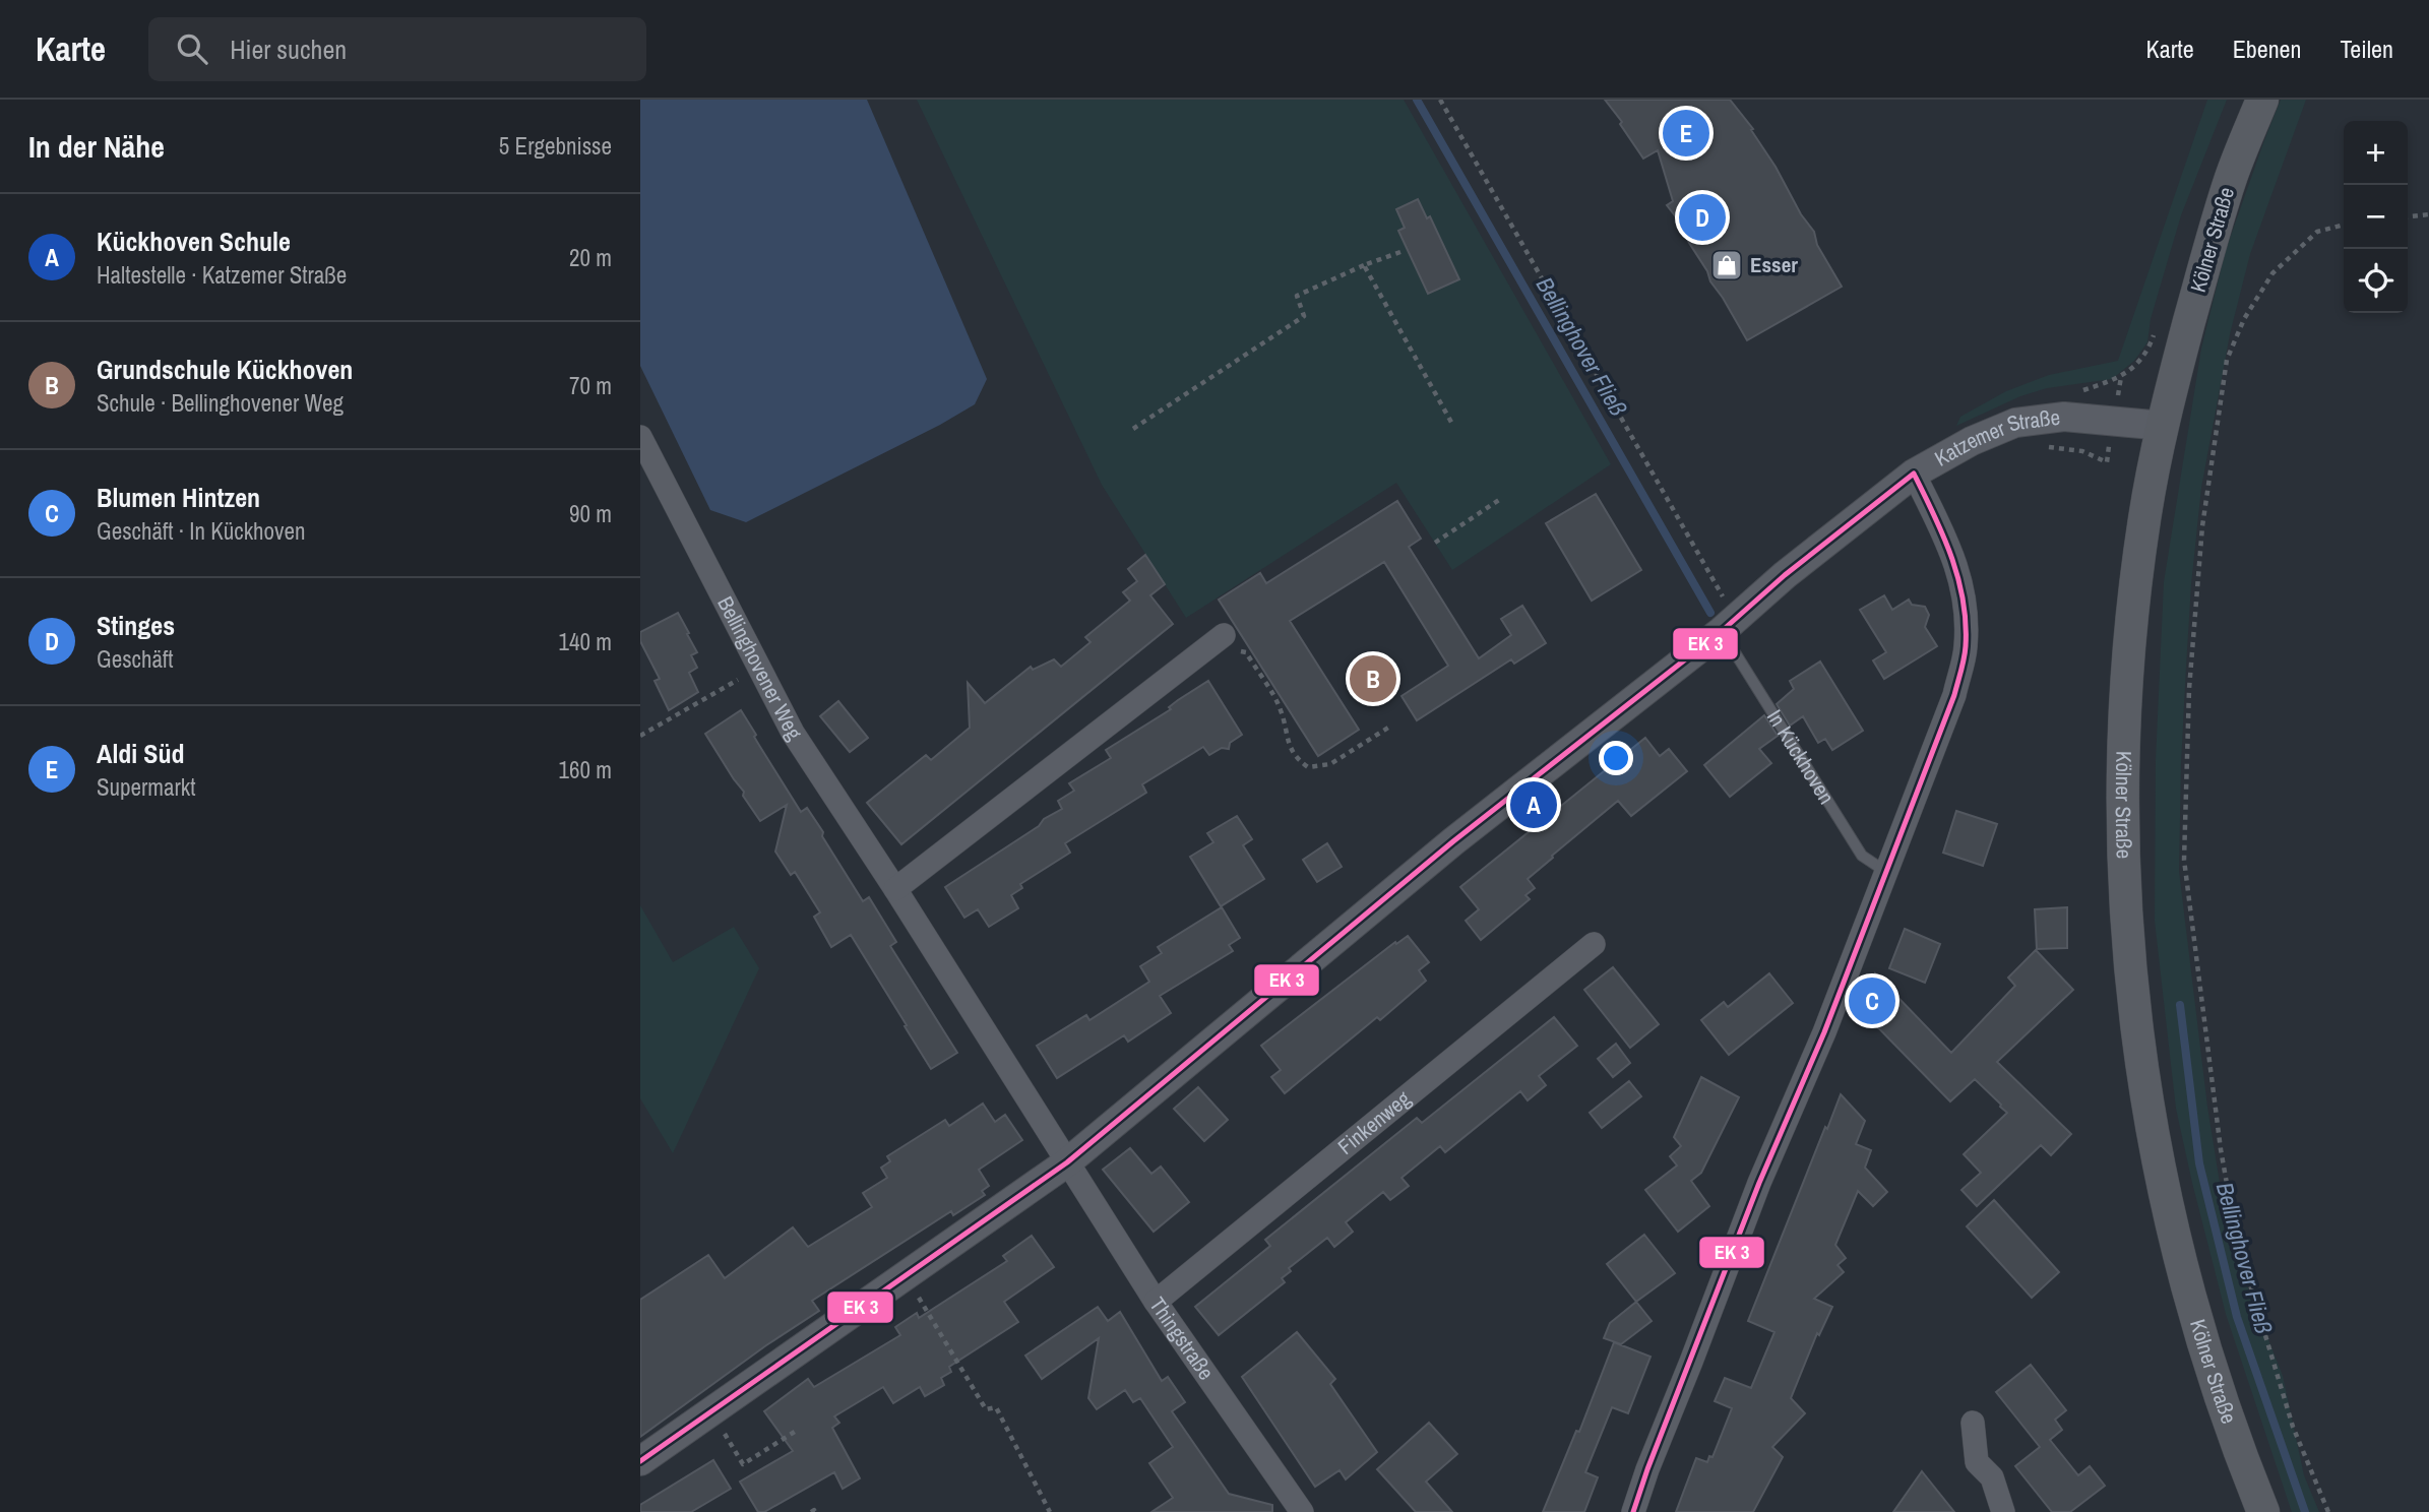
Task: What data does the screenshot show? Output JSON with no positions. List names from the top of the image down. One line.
{"streets":{"main road":["Kölner Straße"],"street":["Katzemer Straße","Bellinghovener Weg","Finkenweg","Thingstraße"],"lane":["In Kückhoven"]},"crossings":[["Kölner Straße","Katzemer Straße"],["Katzemer Straße","Bellinghovener Weg"],["Katzemer Straße","In Kückhoven"],["Katzemer Straße","Thingstraße"],["Bellinghovener Weg","Thingstraße"],["Finkenweg","Thingstraße"]],"water":["Bellinghover Fließ"],"places":{"shop":["Esser"]},"page":{"header":"Karte","search":"Hier suchen","nav":["Karte","Ebenen","Teilen"],"heading":["In der Nähe","5 Ergebnisse"],"pins":["E","D","B","A","C"],"map_buttons":["+","−"],"list":[{"mark":"A","name":"Kückhoven Schule","note":"Haltestelle · Katzemer Straße","value":"20 m"},{"mark":"B","name":"Grundschule Kückhoven","note":"Schule · Bellinghovener Weg","value":"70 m"},{"mark":"C","name":"Blumen Hintzen","note":"Geschäft · In Kückhoven","value":"90 m"},{"mark":"D","name":"Stinges","note":"Geschäft","value":"140 m"},{"mark":"E","name":"Aldi Süd","note":"Supermarkt","value":"160 m"}]}}
